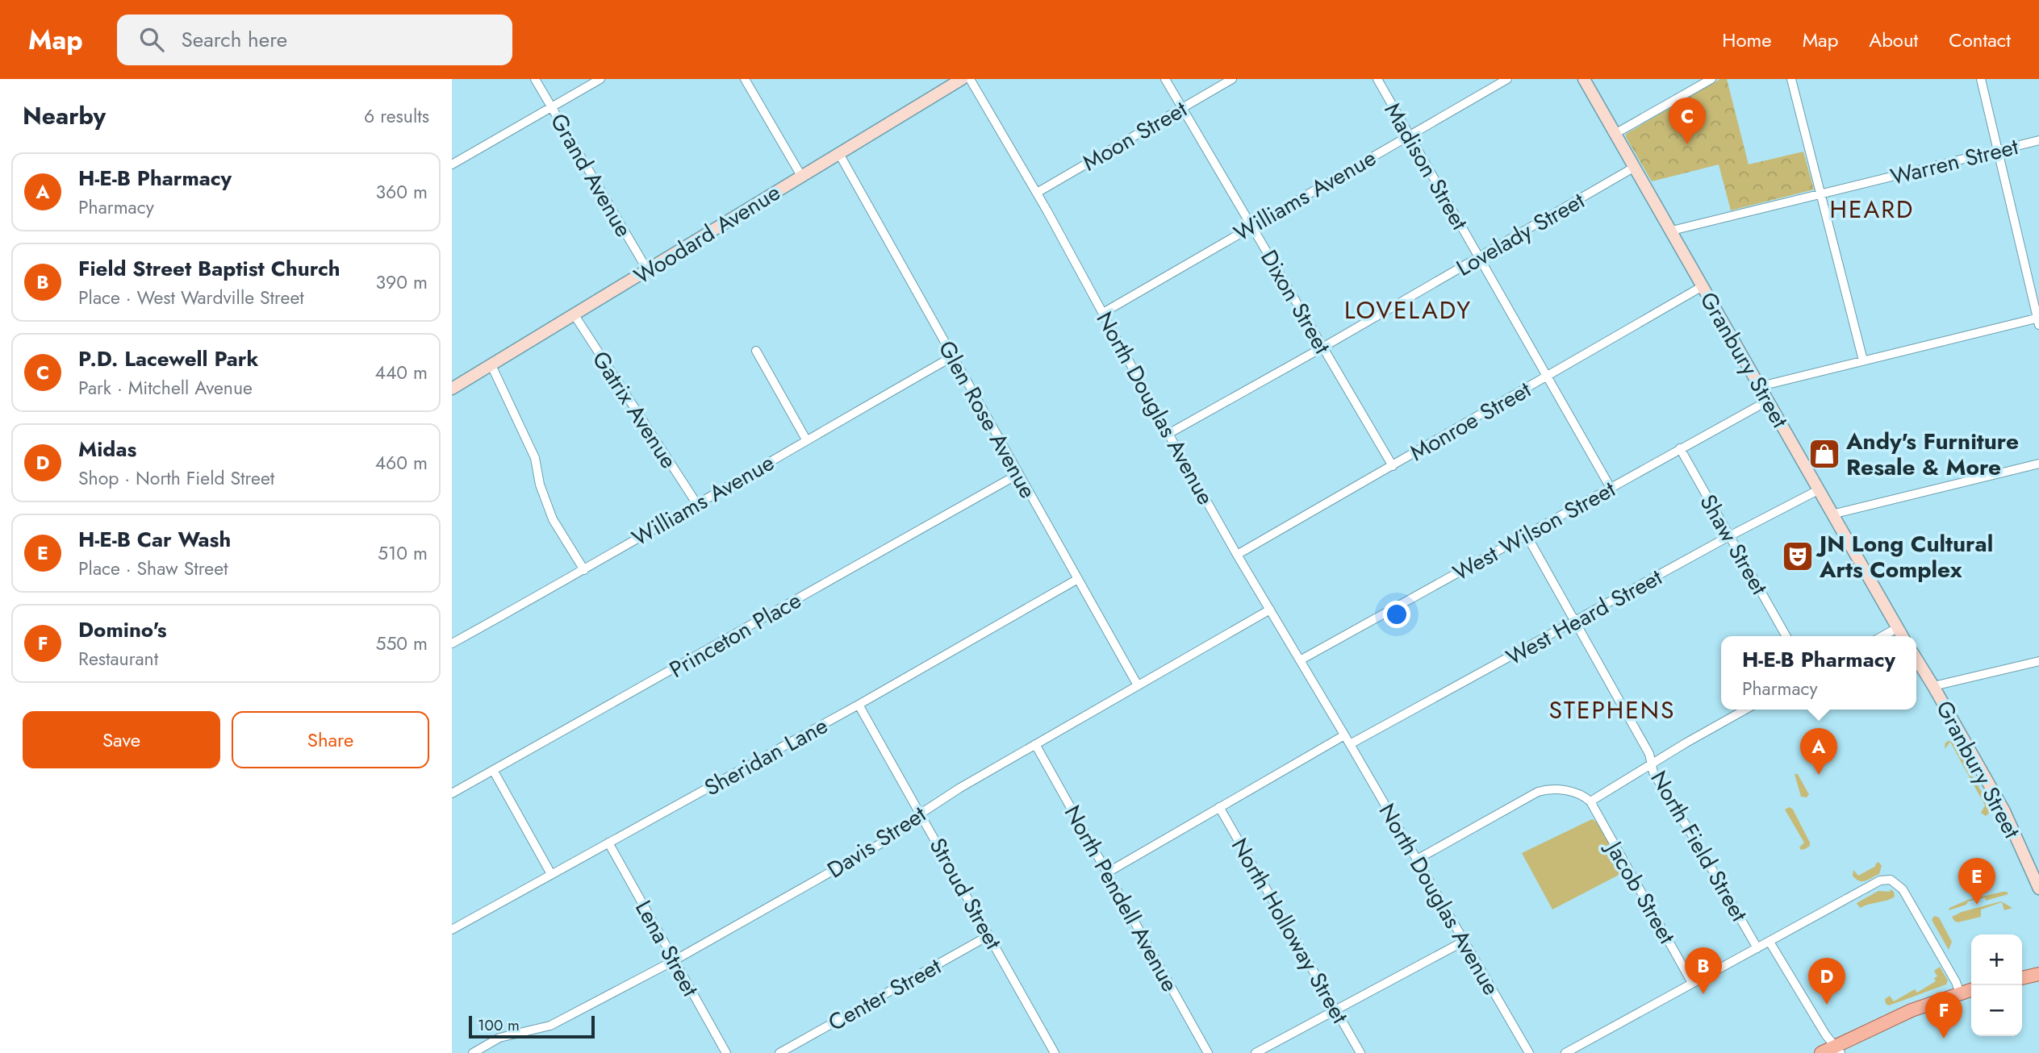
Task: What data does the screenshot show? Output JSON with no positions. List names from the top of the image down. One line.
{"streets":{"street":["Moon Street","Warren Street","Madison Street","Grand Avenue","Williams Avenue","Woodard Avenue","Lovelady Street","Dixon Street","Granbury Street","North Douglas Avenue","Gatrix Avenue","Glen Rose Avenue","Monroe Street","West Wilson Street","Shaw Street","West Heard Street","Princeton Place","Sheridan Lane","Davis Street","North Field Street","Jacob Street","Stroud Street","North Pendell Avenue","North Holloway Street","Lena Street","Center Street"]},"crossings":[["Moon Street","Dixon Street"],["Moon Street","North Douglas Avenue"],["Warren Street","Granbury Street"],["Madison Street","Williams Avenue"],["Madison Street","Lovelady Street"],["Madison Street","Monroe Street"],["Madison Street","West Wilson Street"],["Grand Avenue","Woodard Avenue"],["Williams Avenue","Dixon Street"],["Williams Avenue","North Douglas Avenue"],["Williams Avenue","Gatrix Avenue"],["Williams Avenue","Glen Rose Avenue"],["Woodard Avenue","Gatrix Avenue"],["Woodard Avenue","Glen Rose Avenue"],["Lovelady Street","Dixon Street"],["Lovelady Street","Granbury Street"],["Lovelady Street","North Douglas Avenue"],["Dixon Street","Monroe Street"],["Granbury Street","Monroe Street"],["Granbury Street","West Wilson Street"],["Granbury Street","West Heard Street"],["North Douglas Avenue","Monroe Street"],["North Douglas Avenue","West Wilson Street"],["North Douglas Avenue","West Heard Street"],["North Douglas Avenue","Davis Street"],["Glen Rose Avenue","Princeton Place"],["Glen Rose Avenue","Sheridan Lane"],["Glen Rose Avenue","Davis Street"],["West Wilson Street","Shaw Street"],["West Wilson Street","North Field Street"],["Shaw Street","West Heard Street"],["West Heard Street","North Field Street"],["Sheridan Lane","Stroud Street"],["Sheridan Lane","Lena Street"],["Davis Street","Stroud Street"],["Davis Street","North Pendell Avenue"],["Davis Street","Lena Street"],["Stroud Street","Center Street"]],"districts":["HEARD","LOVELADY","STEPHENS"],"places":{"shop":["Andy's Furniture Resale & More"],"theatre":["JN Long Cultural Arts Complex"]},"scale_bar":"100 m","page":{"header":"Map","search":"Search here","nav":["Home","Map","About","Contact"],"heading":["Nearby","6 results"],"pins":["C","A","E","B","D","F"],"list":[{"mark":"A","name":"H-E-B Pharmacy","note":"Pharmacy","value":"360 m"},{"mark":"B","name":"Field Street Baptist Church","note":"Place · West Wardville Street","value":"390 m"},{"mark":"C","name":"P.D. Lacewell Park","note":"Park · Mitchell Avenue","value":"440 m"},{"mark":"D","name":"Midas","note":"Shop · North Field Street","value":"460 m"},{"mark":"E","name":"H-E-B Car Wash","note":"Place · Shaw Street","value":"510 m"},{"mark":"F","name":"Domino's","note":"Restaurant","value":"550 m"}],"popup":["H-E-B Pharmacy","Pharmacy"],"buttons":["Save","Share"],"map_buttons":["+","−"],"scale":"100 m"}}
